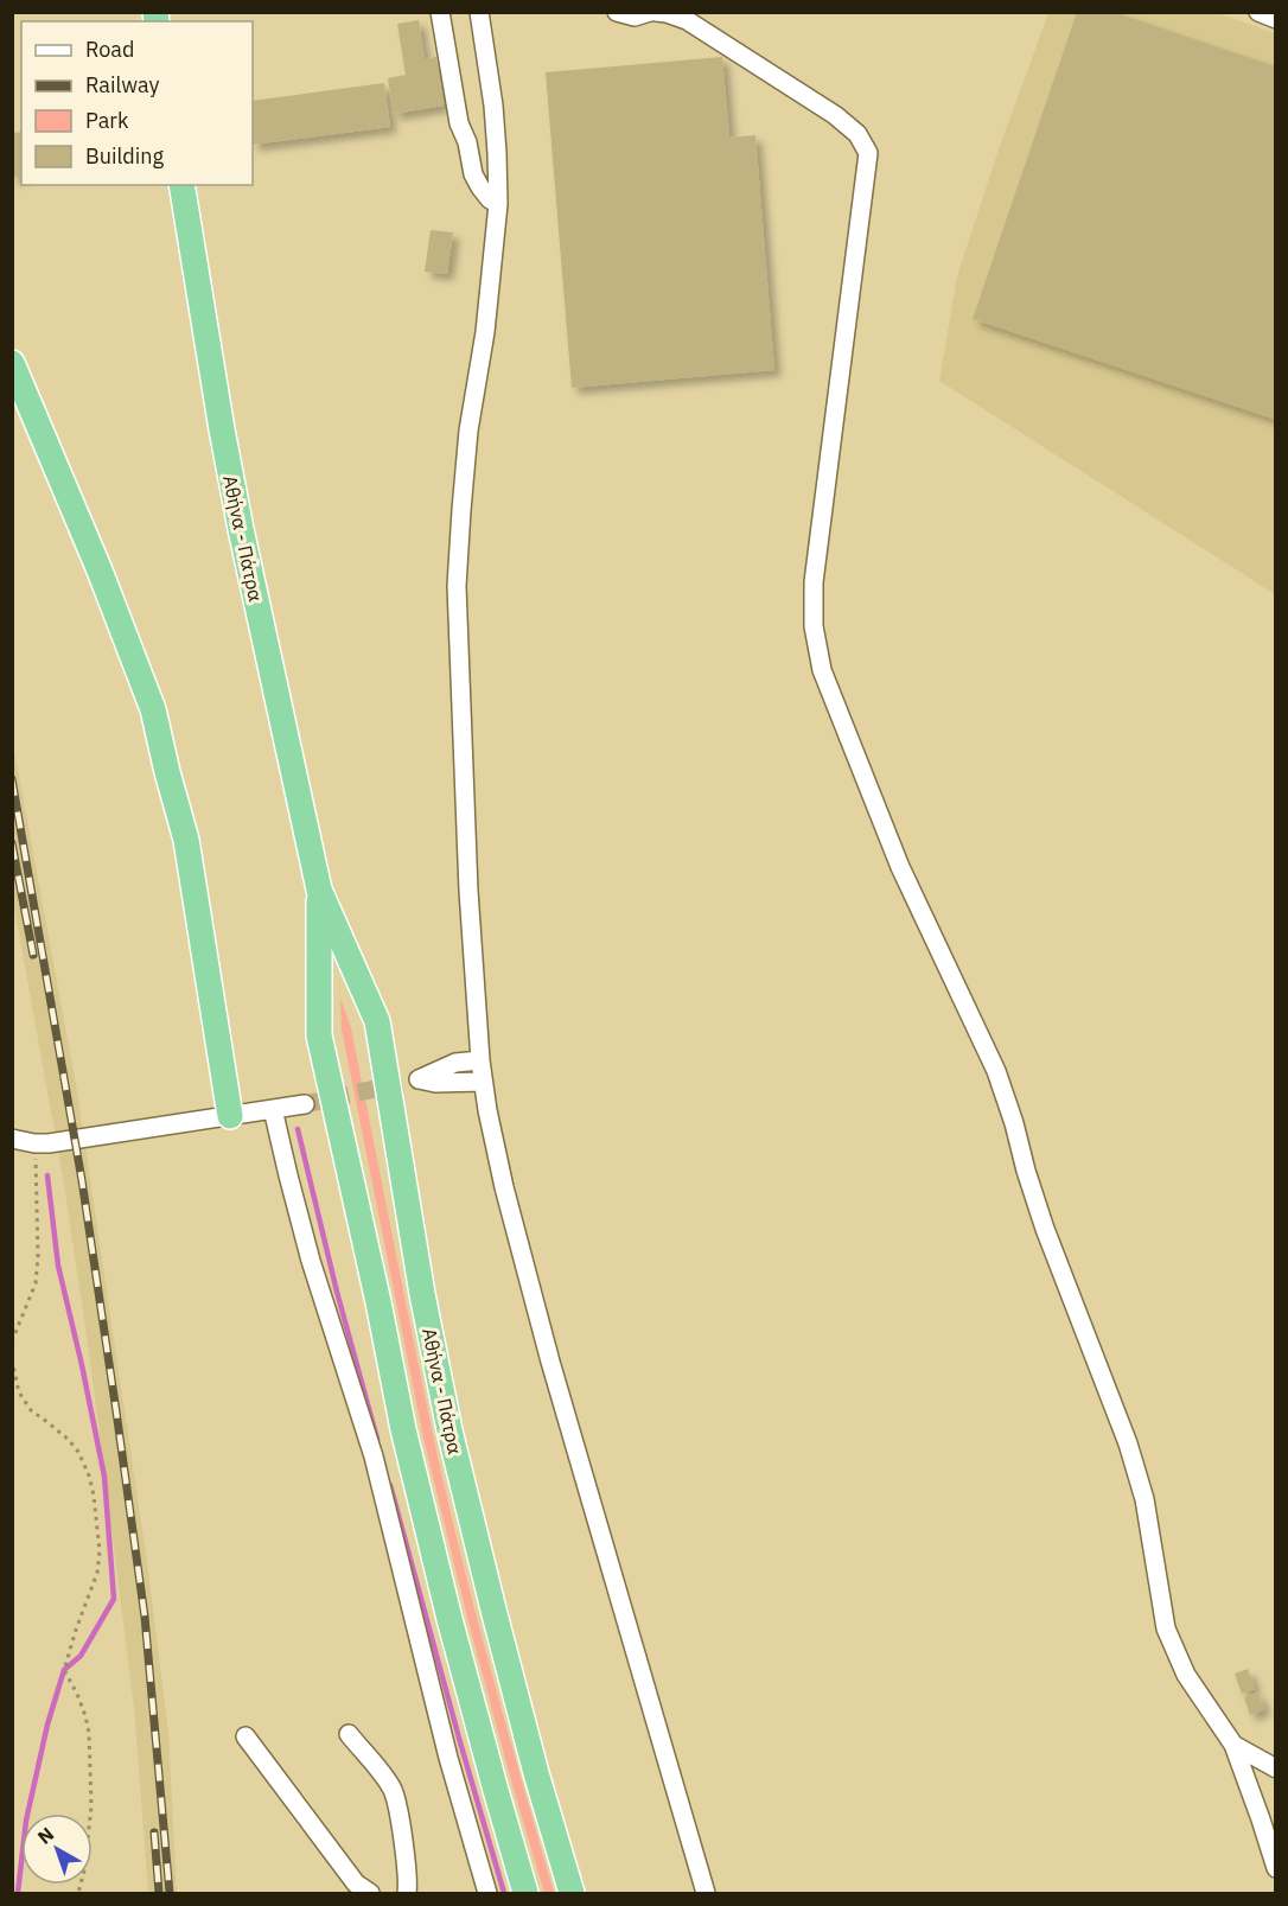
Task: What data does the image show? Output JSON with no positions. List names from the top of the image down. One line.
{"streets":{"highway":["Αθήνα - Πάτρα"]},"legend":["Road","Railway","Park","Building"],"north":"top left"}
